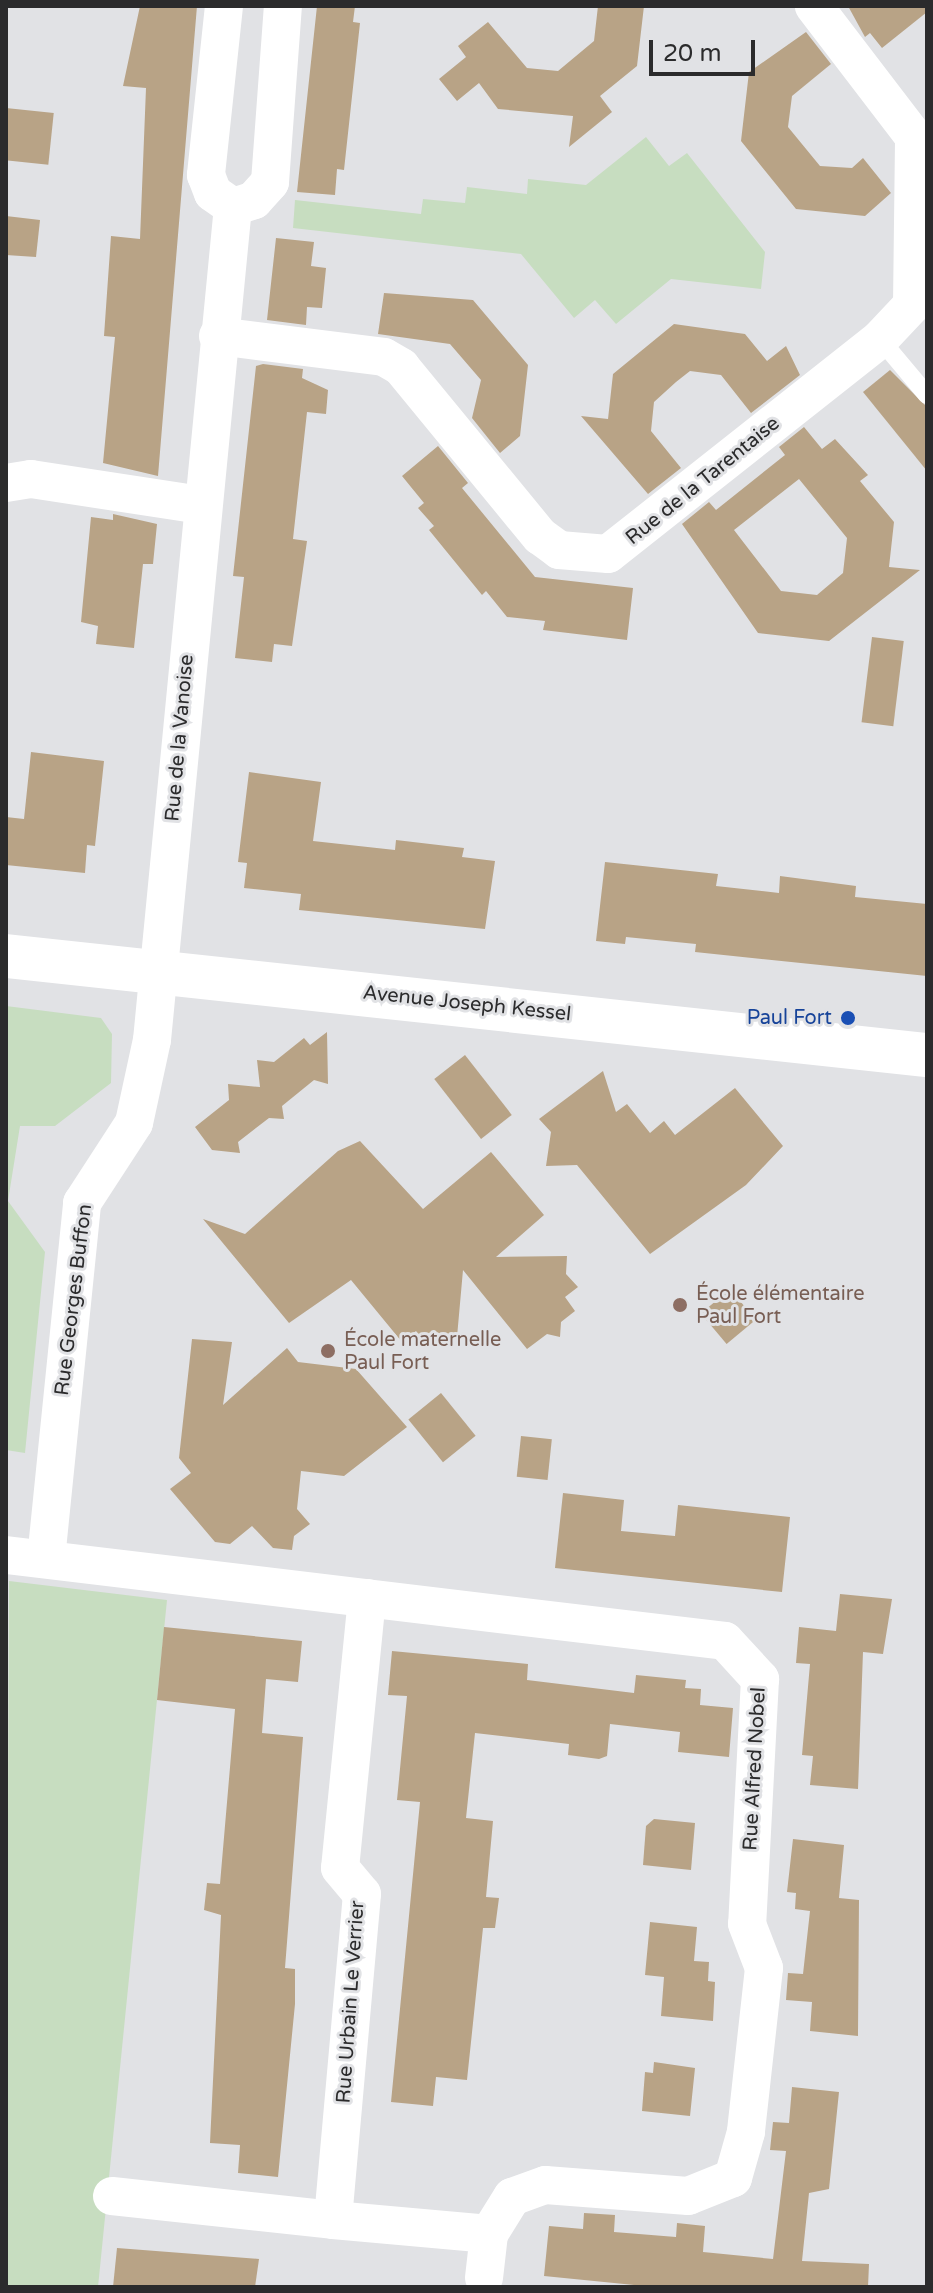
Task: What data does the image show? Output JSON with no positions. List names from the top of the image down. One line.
{"streets":{"street":["Rue de la Tarentaise","Rue de la Vanoise","Avenue Joseph Kessel","Rue Georges Buffon","Rue Alfred Nobel","Rue Urbain Le Verrier"]},"crossings":[["Rue de la Tarentaise","Rue de la Vanoise"],["Rue de la Vanoise","Avenue Joseph Kessel"],["Rue de la Vanoise","Rue Georges Buffon"],["Avenue Joseph Kessel","Rue Georges Buffon"],["Rue Georges Buffon","Rue Alfred Nobel"],["Rue Alfred Nobel","Rue Urbain Le Verrier"]],"places":["Paul Fort","École élémentaire Paul Fort","École maternelle Paul Fort"],"scale_bar":"20 m"}
